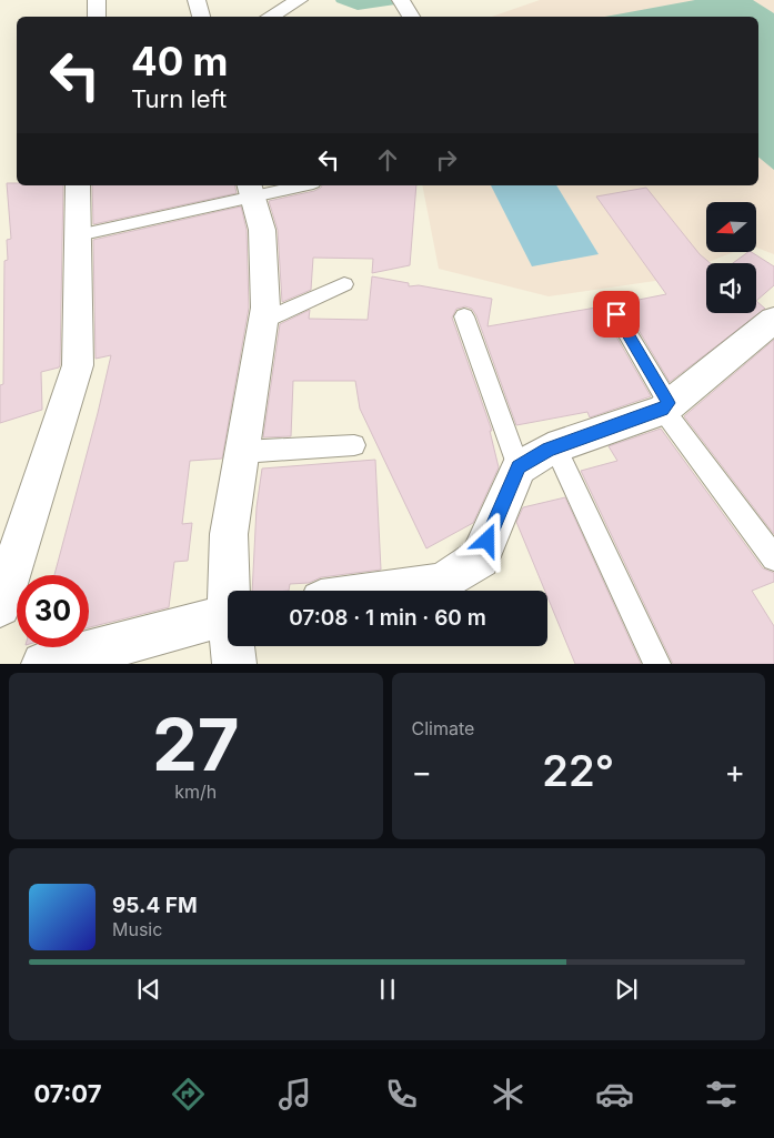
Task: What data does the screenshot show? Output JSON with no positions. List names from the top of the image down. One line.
{"north":"left","page":{"turn":["40 m","Turn left"],"limit":"30","trip":"07:08 · 1 min · 60 m","tile":[["27","km/h"],"Climate"],"heat":["−","22°","+"],"song":["95.4 FM","Music"],"tabs":"07:07"}}
